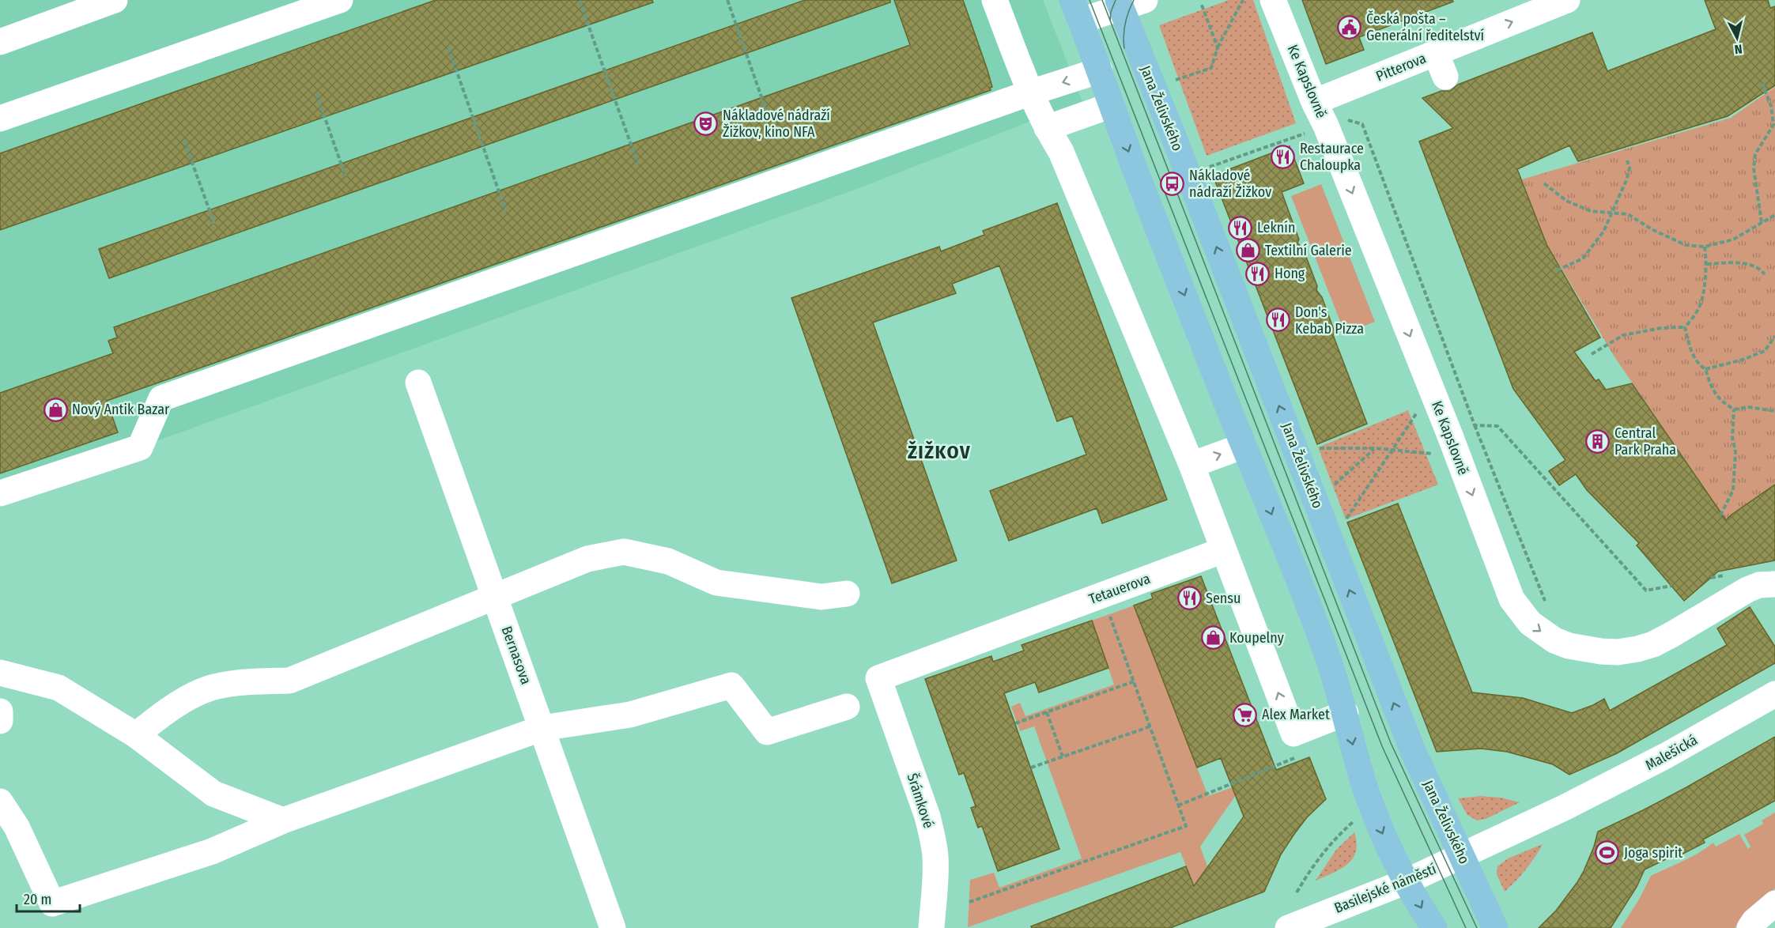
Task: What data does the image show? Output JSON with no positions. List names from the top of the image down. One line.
{"streets":{"main road":["Jana Želivského"],"street":["Pitterova","Ke Kapslovně","Tetauerova","Bernasova","Malešická","Šrámkové","Basilejské náměstí"]},"crossings":[["Pitterova","Ke Kapslovně"],["Jana Želivského","Basilejské náměstí"],["Tetauerova","Šrámkové"],["Malešická","Basilejské náměstí"]],"one_way":["Pitterova","Ke Kapslovně"],"districts":["ŽIŽKOV"],"places":{"public building":["Česká pošta – Generální ředitelství"],"theatre":["Nákladové nádraží Žižkov, kino NFA"],"restaurant":["Restaurace Chaloupka","Leknín","Hong","Don's Kebab Pizza","Sensu"],"bus stop":["Nákladové nádraží Žižkov"],"shop":["Textilní Galerie","Nový Antik Bazar","Koupelny"],"building":["Central Park Praha"],"supermarket":["Alex Market"],"sports":["Joga spirit"]},"scale_bar":"20 m","north":"bottom"}
